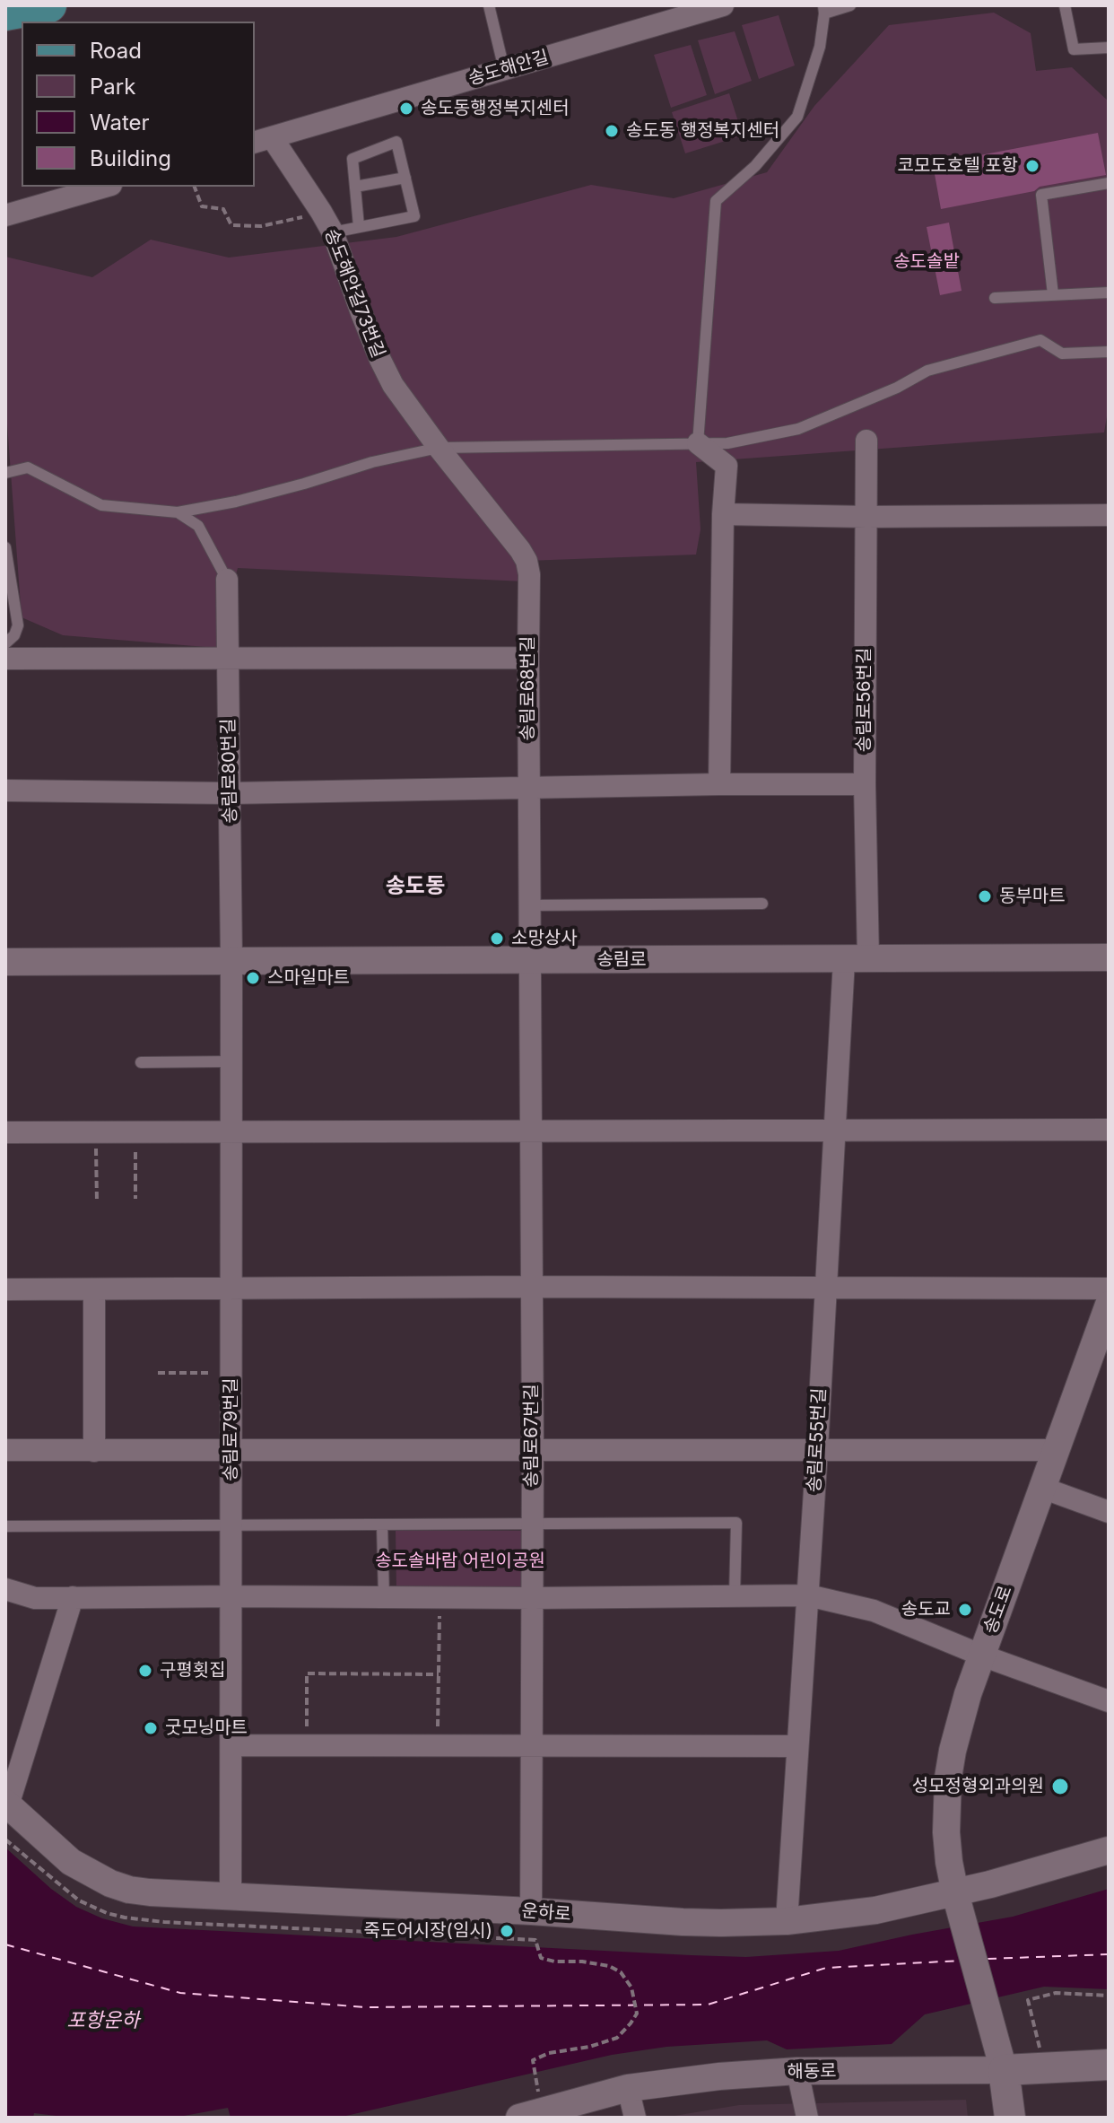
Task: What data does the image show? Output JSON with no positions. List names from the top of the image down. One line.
{"streets":{"main road":["해동로"],"street":["송도해안길","송도해안길73번길","송림로68번길","송림로56번길","송림로80번길","송림로","송림로79번길","송림로67번길","송림로55번길","송도로","운하로"]},"crossings":[["송도해안길","송도해안길73번길"],["송도해안길73번길","송림로68번길"],["송림로68번길","송림로"],["송림로68번길","송림로67번길"],["송림로56번길","송림로"],["송림로56번길","송림로55번길"],["송림로80번길","송림로"],["송림로80번길","송림로79번길"],["송림로","송림로79번길"],["송림로","송림로67번길"],["송림로","송림로55번길"],["송림로79번길","운하로"],["송림로67번길","운하로"],["송림로55번길","운하로"],["송도로","운하로"],["송도로","해동로"]],"districts":["송도동"],"water":["포항운하"],"parks":["송도솔밭","송도솔바람 어린이공원"],"places":["송도동행정복지센터","송도동 행정복지센터","코모도호텔 포항","동부마트","소망상사","스마일마트","송도교","구평횟집","굿모닝마트","성모정형외과의원","죽도어시장(임시)"],"legend":["Road","Park","Water","Building"]}
